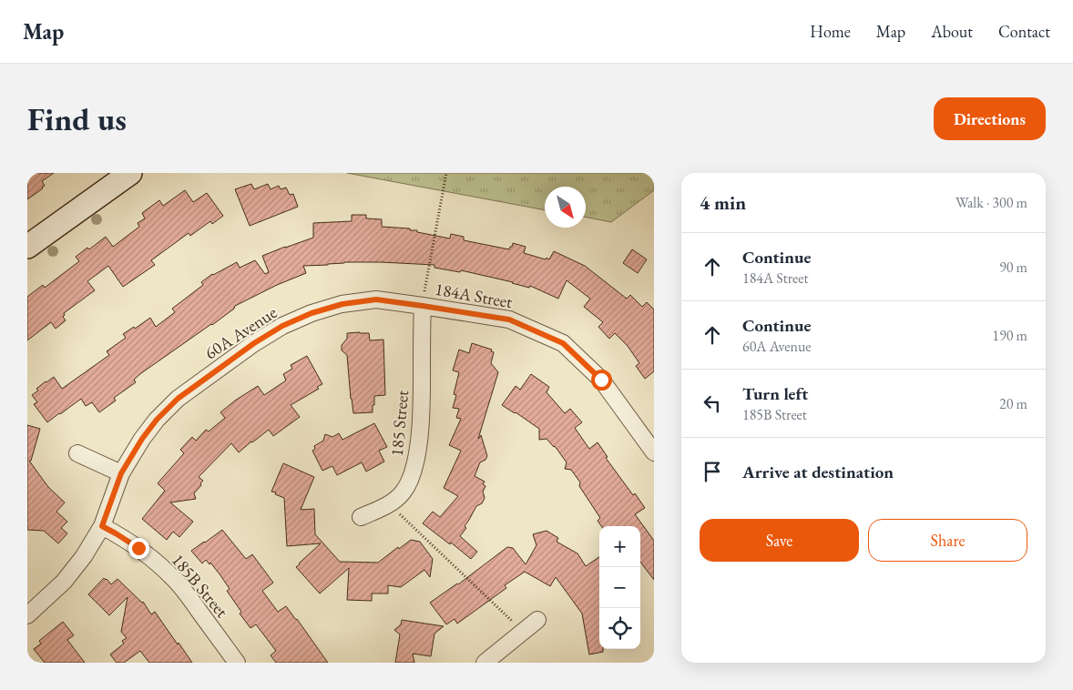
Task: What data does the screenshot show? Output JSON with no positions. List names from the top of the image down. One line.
{"streets":{"street":["184A Street","60A Avenue","185 Street","185B Street"]},"crossings":[["184A Street","60A Avenue"],["184A Street","185 Street"],["60A Avenue","185 Street"],["60A Avenue","185B Street"]],"north":"bottom right","page":{"header":"Map","nav":["Home","Map","About","Contact"],"buttons":["Directions",["Save","Share"]],"title":"Find us","heading":["4 min","Walk · 300 m"],"list":[["Continue","184A Street","90 m"],["Continue","60A Avenue","190 m"],["Turn left","185B Street","20 m"],"Arrive at destination"],"map_buttons":["+","−"]}}
